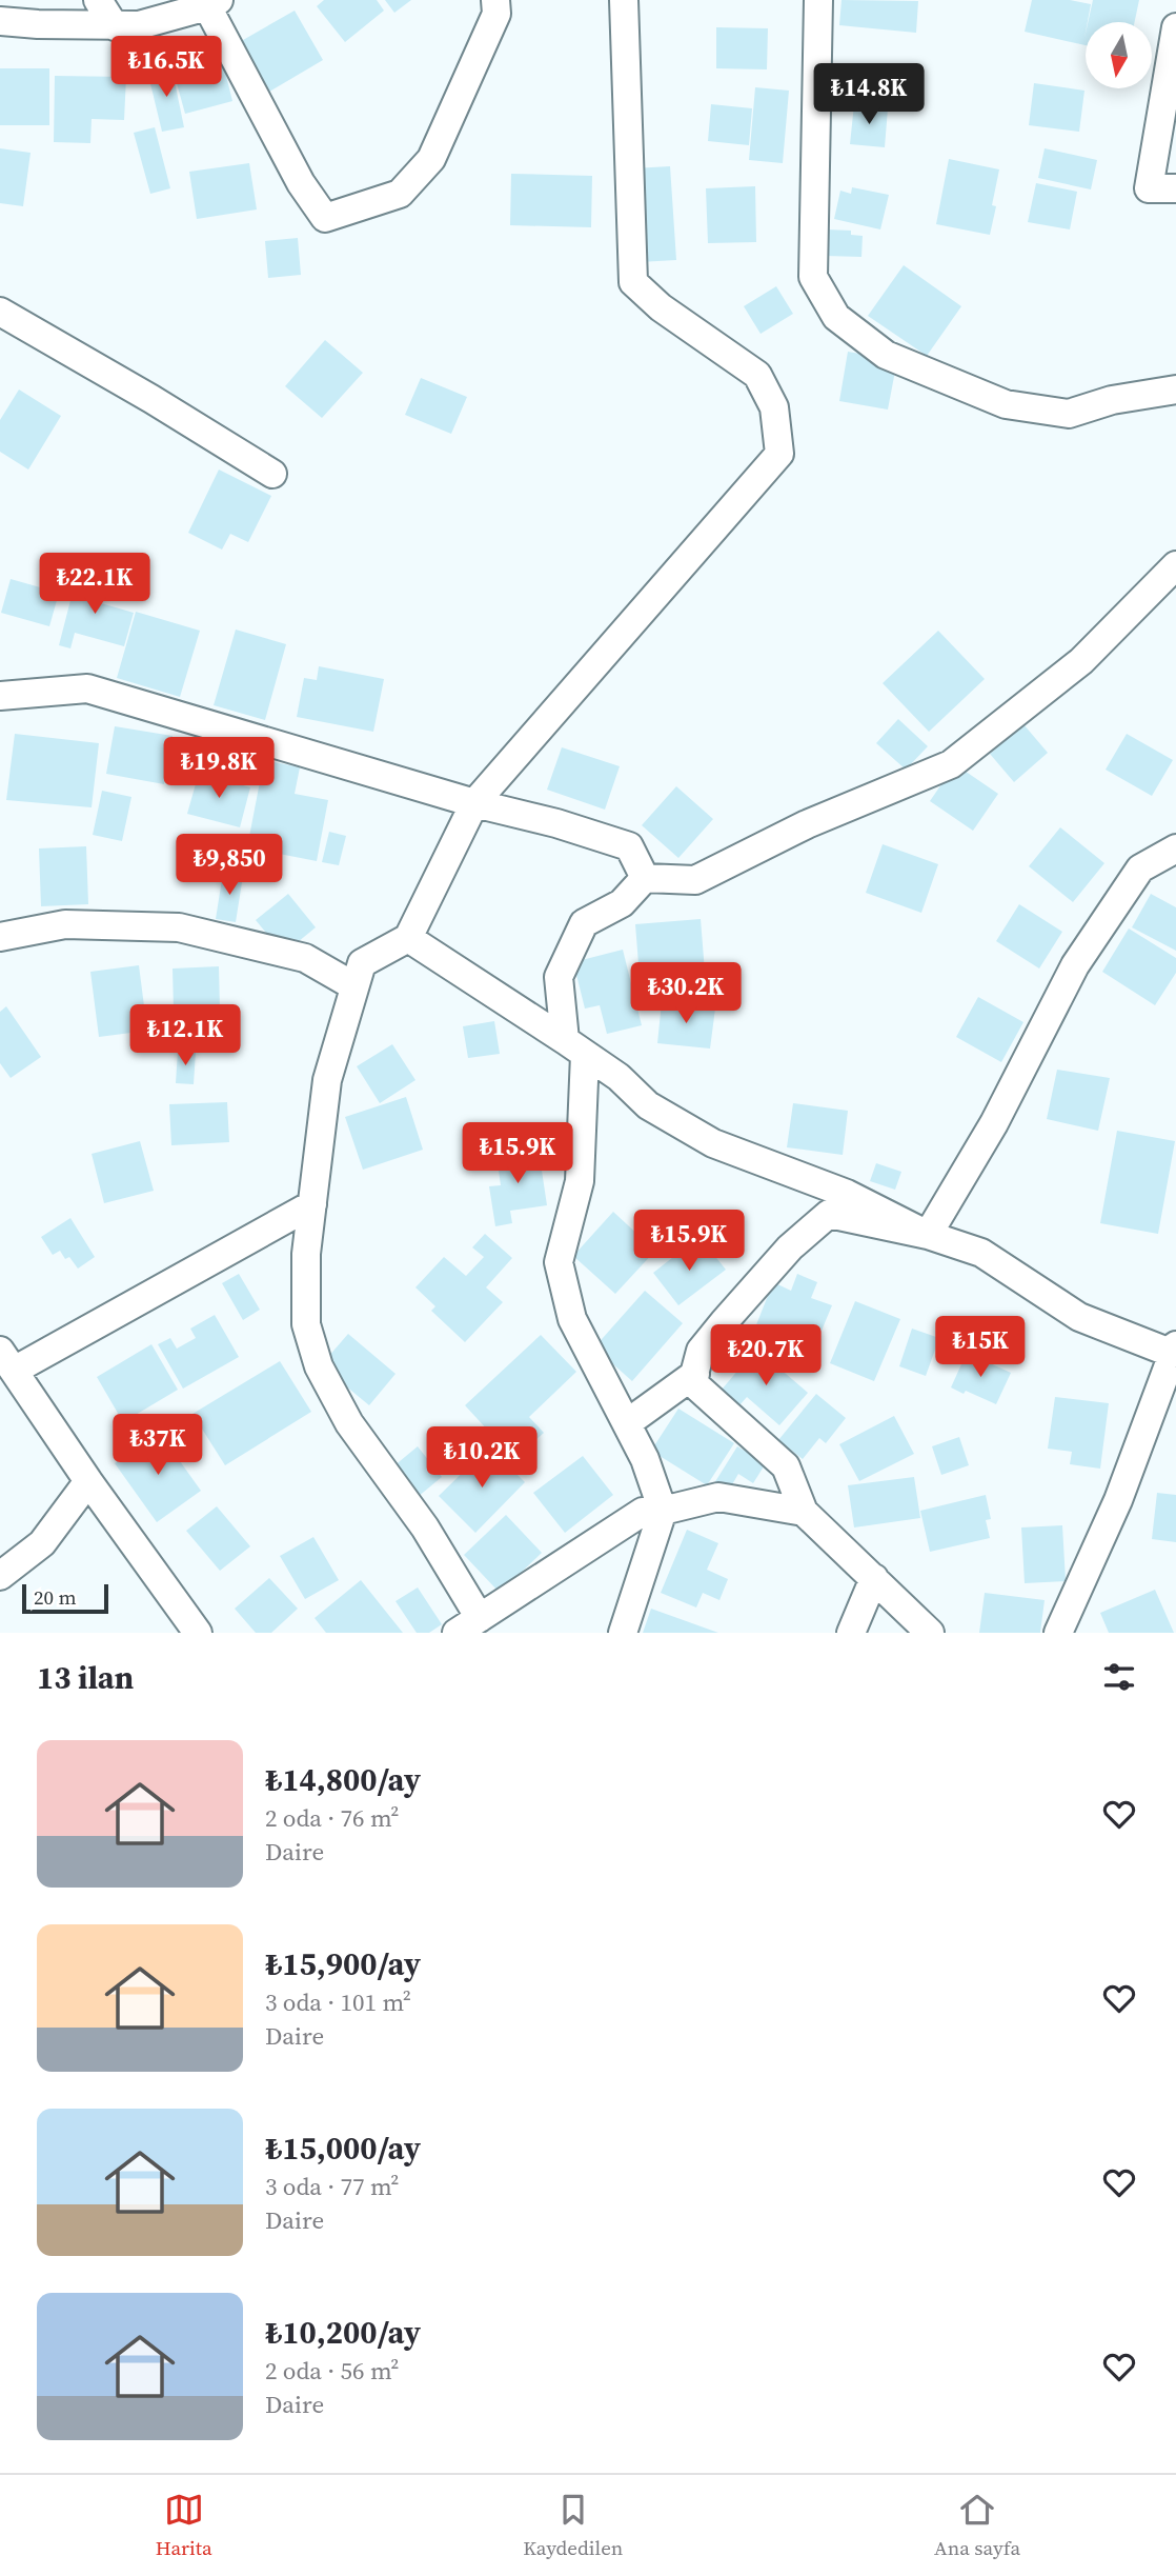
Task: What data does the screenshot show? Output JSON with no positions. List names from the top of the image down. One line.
{"scale_bar":"20 m","north":"bottom","page":{"price":["₺16.5K","₺14.8K","₺22.1K","₺19.8K","₺9,850","₺30.2K","₺12.1K","₺15.9K","₺15.9K","₺15K","₺20.7K","₺37K","₺10.2K"],"scale":"20 m","heading":"13 ilan","list":[{"name":"₺14,800/ay","note":"2 oda · 76 m² · Daire"},{"name":"₺15,900/ay","note":"3 oda · 101 m² · Daire"},{"name":"₺15,000/ay","note":"3 oda · 77 m² · Daire"},{"name":"₺10,200/ay","note":"2 oda · 56 m² · Daire"}],"tabs":["Harita","Kaydedilen","Ana sayfa"]}}
